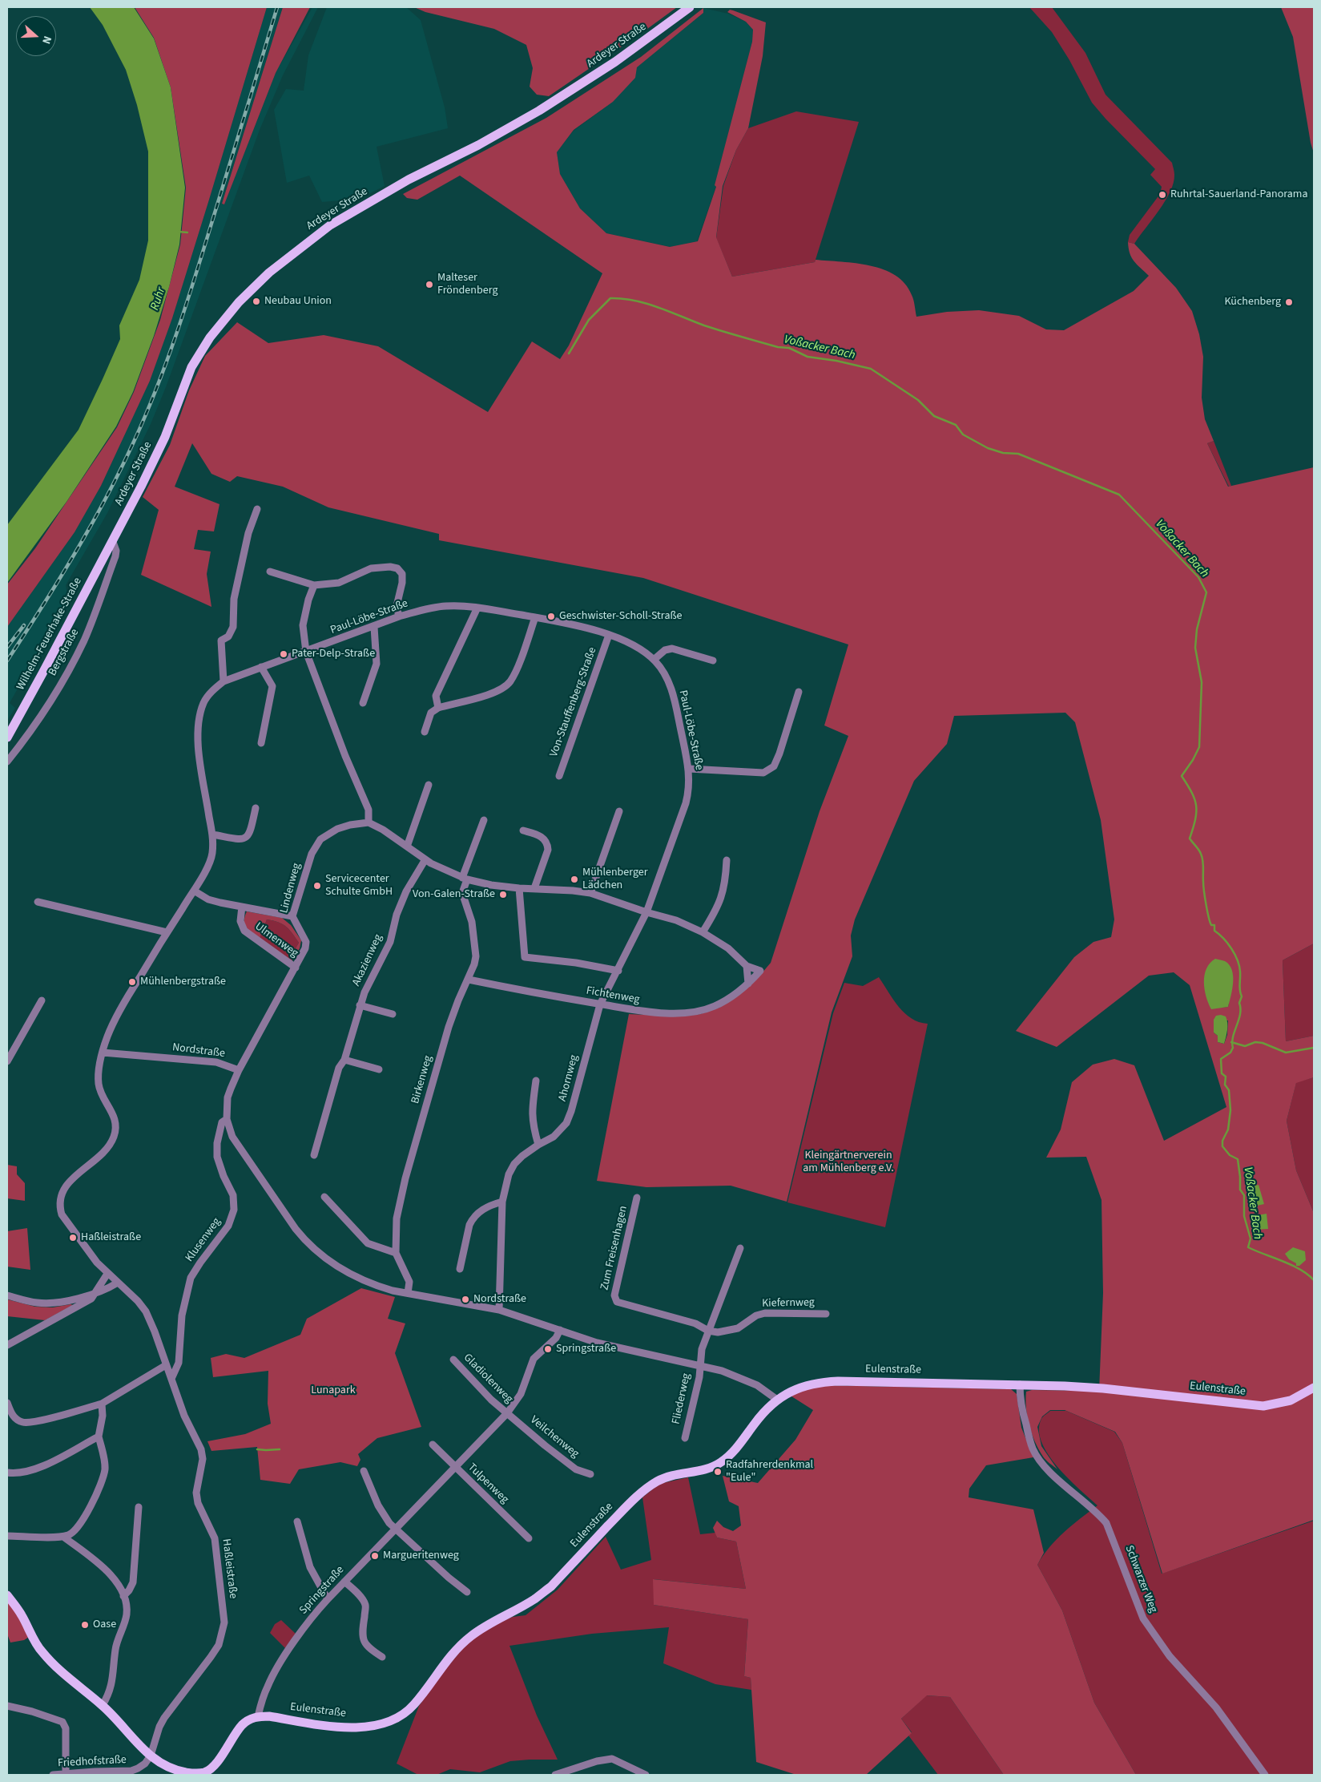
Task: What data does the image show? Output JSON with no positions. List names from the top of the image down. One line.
{"streets":{"main road":["Ardeyer Straße","Wilhelm-Feuerhake-Straße","Eulenstraße"],"street":["Paul-Löbe-Straße","Bergstraße","Von-Stauffenberg-Straße","Lindenweg","Ulmenweg","Akazienweg","Fichtenweg","Nordstraße","Ahornweg","Birkenweg","Klusenweg","Zum Freisenhagen","Kiefernweg","Gladiolenweg","Fliederweg","Veilchenweg","Tulpenweg","Haßleistraße","Schwarzer Weg","Springstraße","Friedhofstraße"]},"crossings":[["Ardeyer Straße","Wilhelm-Feuerhake-Straße"],["Ardeyer Straße","Bergstraße"],["Paul-Löbe-Straße","Von-Stauffenberg-Straße"],["Paul-Löbe-Straße","Fichtenweg"],["Paul-Löbe-Straße","Ahornweg"],["Wilhelm-Feuerhake-Straße","Bergstraße"],["Lindenweg","Ulmenweg"],["Lindenweg","Nordstraße"],["Fichtenweg","Ahornweg"],["Fichtenweg","Birkenweg"],["Nordstraße","Haßleistraße"],["Klusenweg","Haßleistraße"],["Zum Freisenhagen","Kiefernweg"],["Eulenstraße","Schwarzer Weg"],["Eulenstraße","Springstraße"],["Gladiolenweg","Veilchenweg"],["Gladiolenweg","Springstraße"],["Veilchenweg","Springstraße"],["Tulpenweg","Springstraße"],["Haßleistraße","Friedhofstraße"]],"water":["Ruhr","Voßacker Bach"],"parks":["Kleingärtnerverein am Mühlenberg e.V.","Lunapark"],"places":["Ruhrtal-Sauerland-Panorama","Malteser Fröndenberg","Neubau Union","Küchenberg","Geschwister-Scholl-Straße","Pater-Delp-Straße","Mühlenberger Lädchen","Servicecenter Schulte GmbH","Von-Galen-Straße","Mühlenbergstraße","Haßleistraße","Nordstraße","Springstraße","Radfahrerdenkmal \"Eule\"","Margueritenweg","Oase"],"north":"right"}
